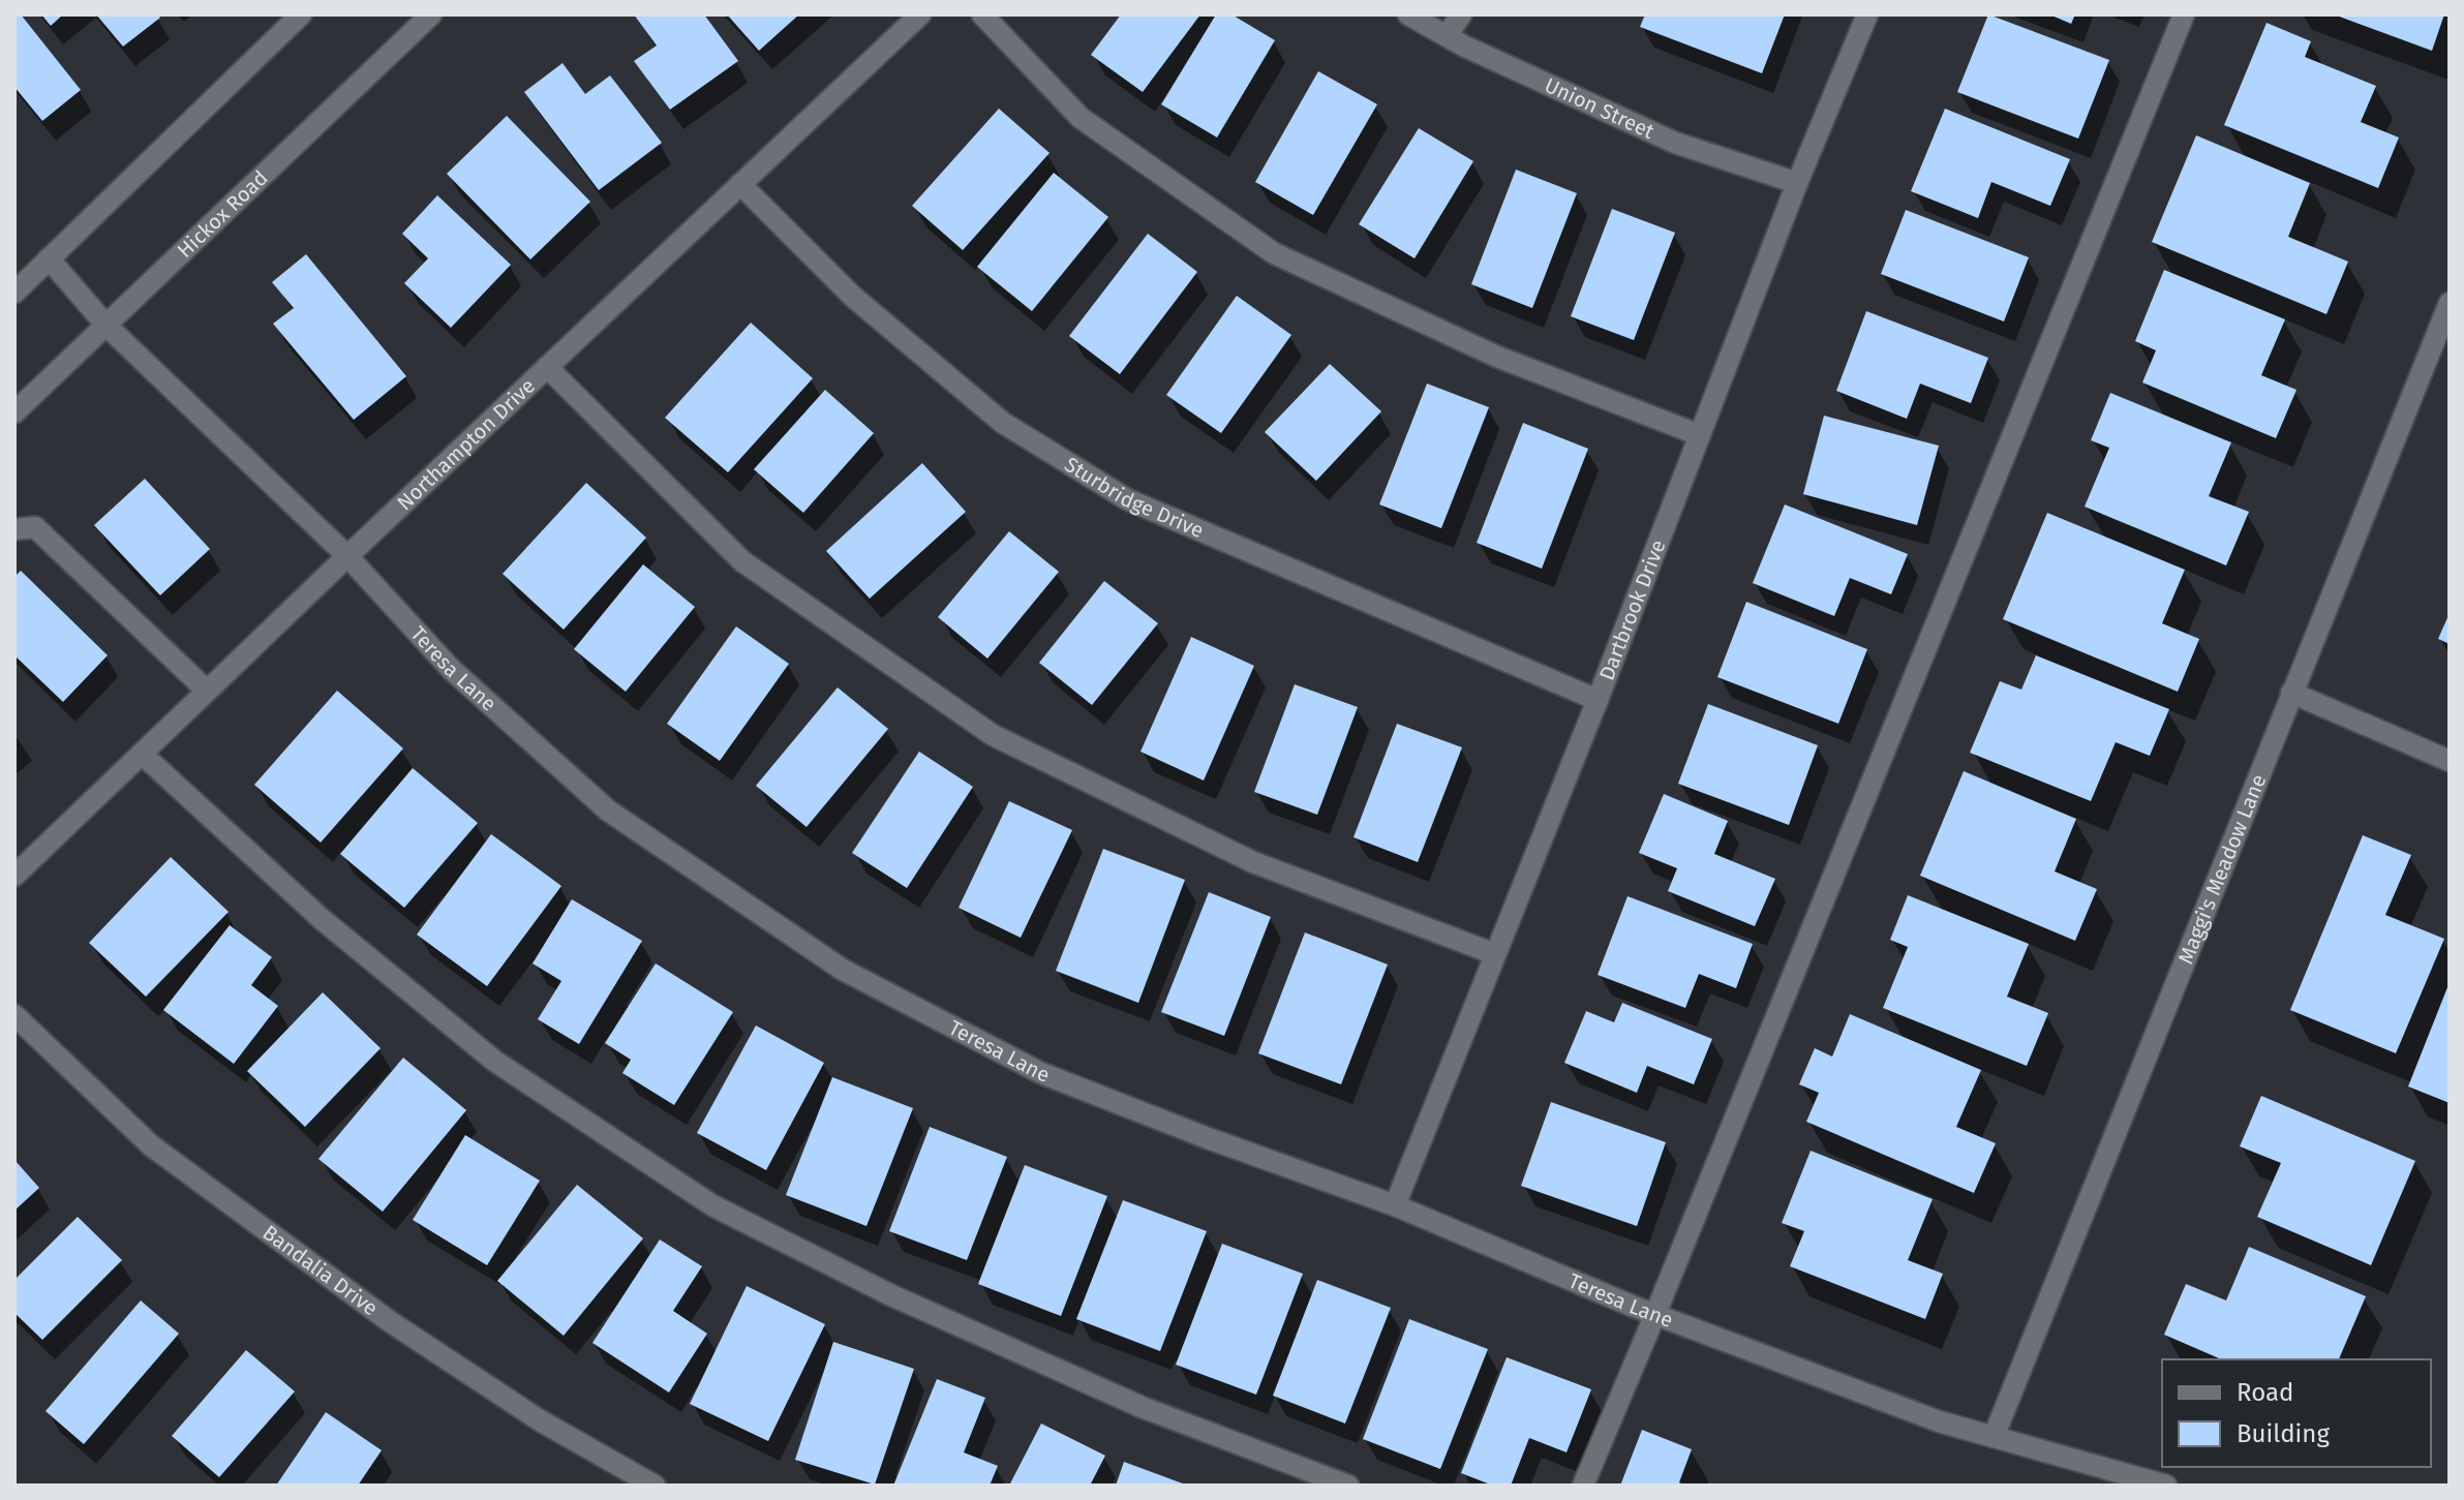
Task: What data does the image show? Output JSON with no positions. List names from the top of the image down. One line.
{"streets":{"street":["Union Street","Hickox Road","Northampton Drive","Sturbridge Drive","Dartbrook Drive","Teresa Lane","Maggi's Meadow Lane","Bandalia Drive"]},"crossings":[["Union Street","Dartbrook Drive"],["Hickox Road","Teresa Lane"],["Northampton Drive","Sturbridge Drive"],["Northampton Drive","Teresa Lane"],["Sturbridge Drive","Dartbrook Drive"],["Dartbrook Drive","Teresa Lane"],["Teresa Lane","Maggi's Meadow Lane"]],"legend":["Road","Building"]}
